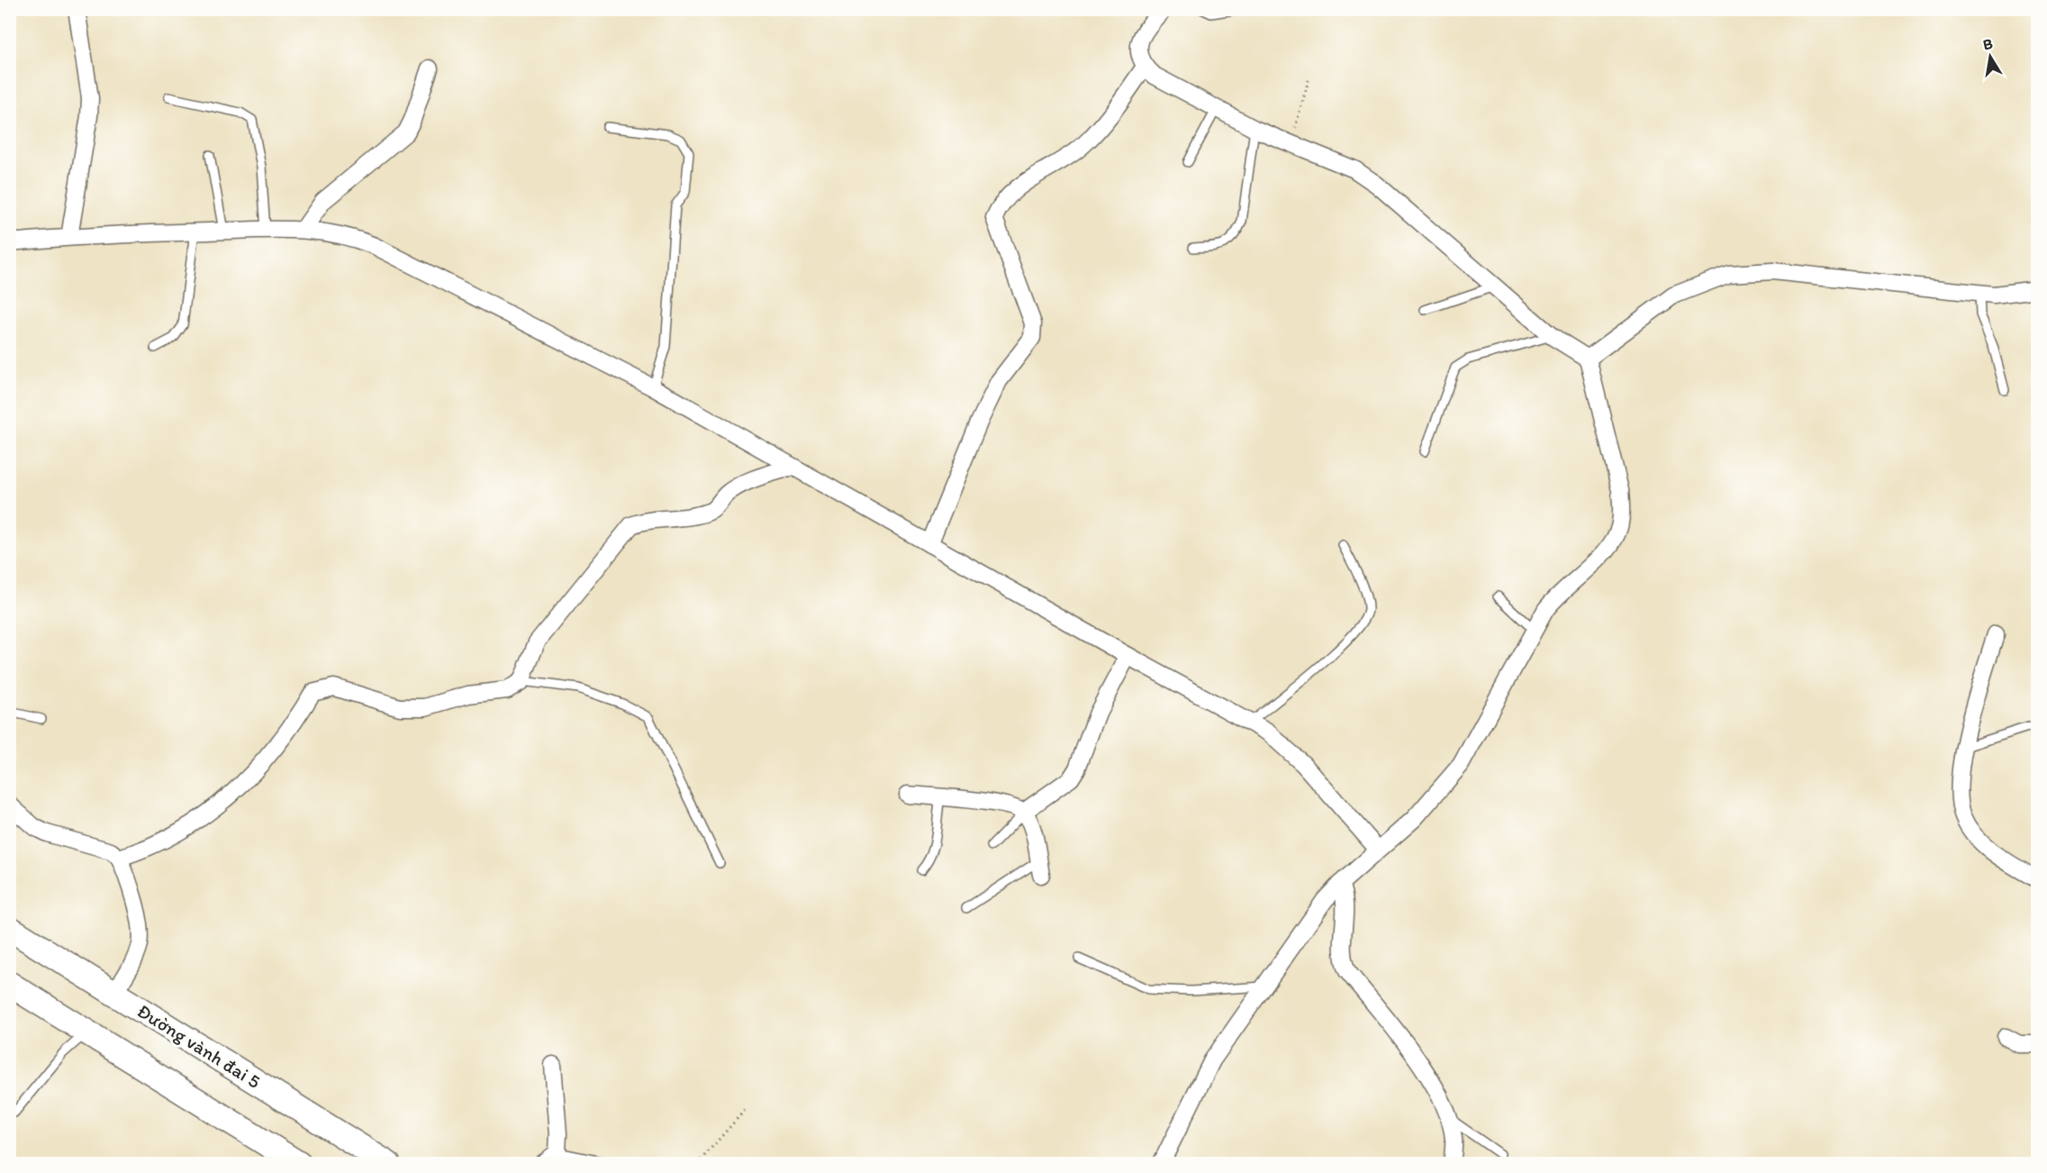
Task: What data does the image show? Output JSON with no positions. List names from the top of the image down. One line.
{"streets":{"main road":["Đường vành đai 5"]},"north":"top"}
